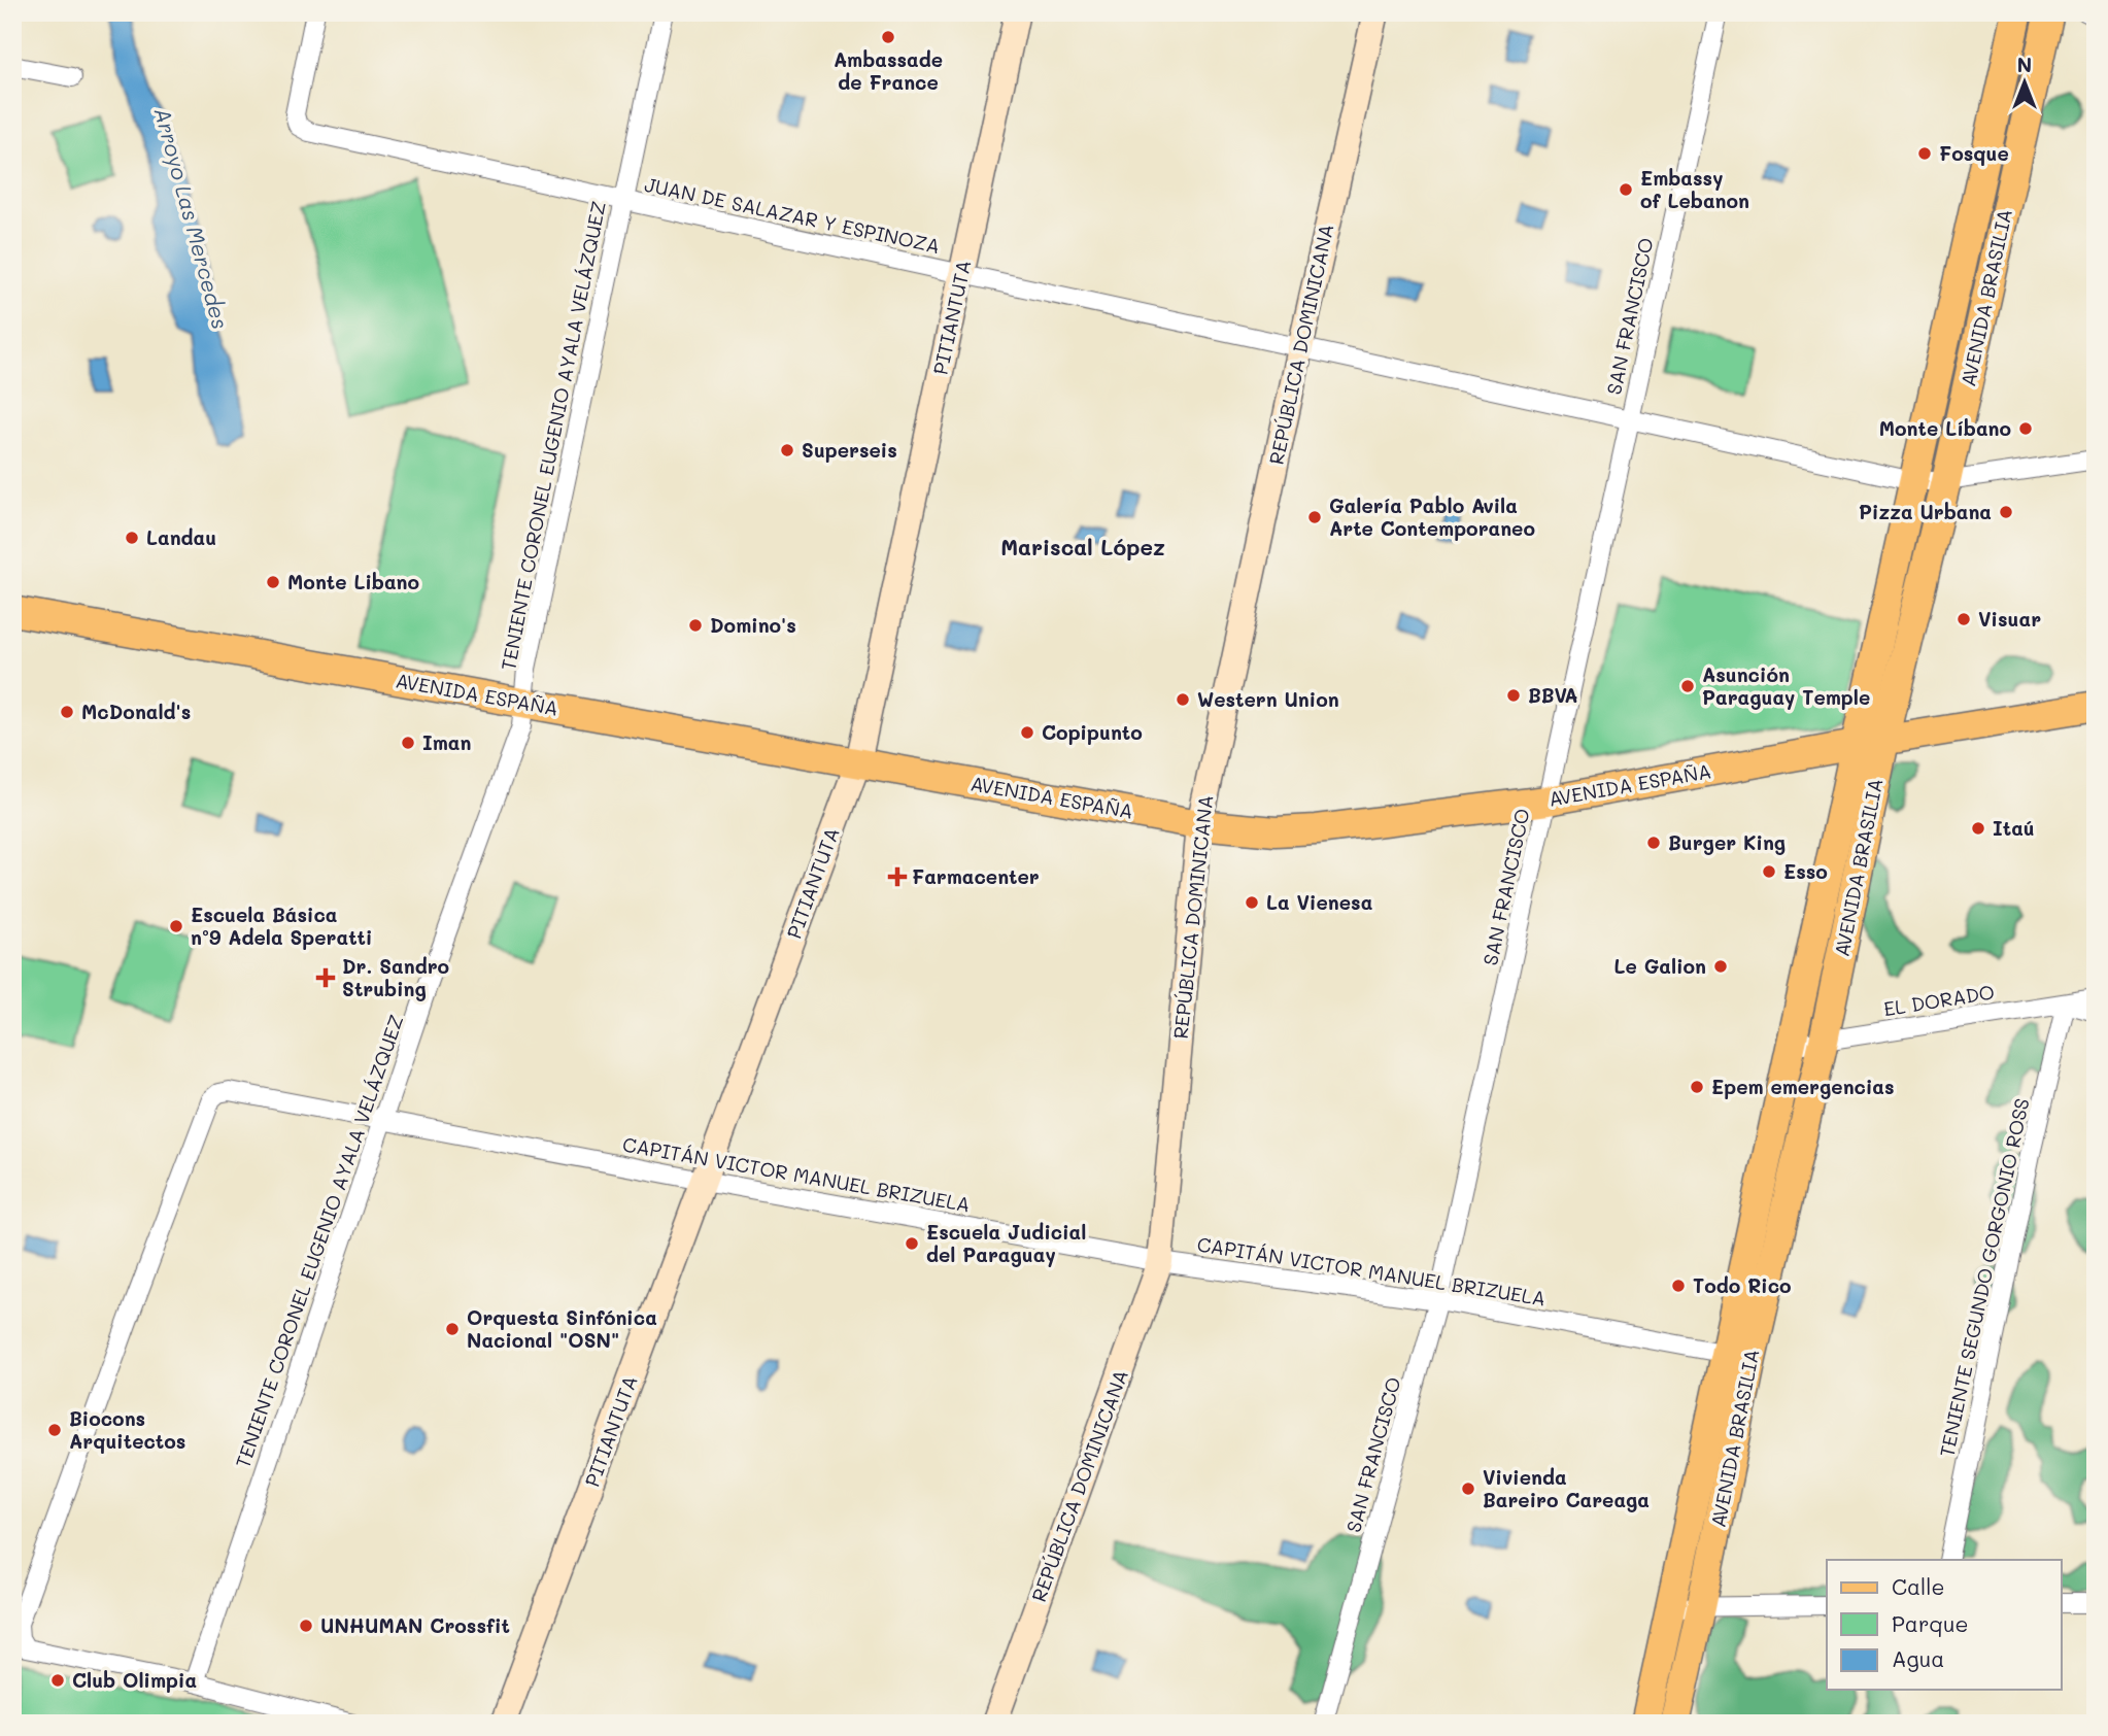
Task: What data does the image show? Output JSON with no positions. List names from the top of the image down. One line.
{"streets":{"main road":["AVENIDA BRASILIA","AVENIDA ESPAÑA"],"street":["JUAN DE SALAZAR Y ESPINOZA","SAN FRANCISCO","PITIANTUTA","REPÚBLICA DOMINICANA","TENIENTE CORONEL EUGENIO AYALA VELÁZQUEZ","EL DORADO","CAPITÁN VICTOR MANUEL BRIZUELA","TENIENTE SEGUNDO GORGONIO ROSS"]},"crossings":[["JUAN DE SALAZAR Y ESPINOZA","AVENIDA BRASILIA"],["JUAN DE SALAZAR Y ESPINOZA","SAN FRANCISCO"],["JUAN DE SALAZAR Y ESPINOZA","PITIANTUTA"],["JUAN DE SALAZAR Y ESPINOZA","REPÚBLICA DOMINICANA"],["JUAN DE SALAZAR Y ESPINOZA","TENIENTE CORONEL EUGENIO AYALA VELÁZQUEZ"],["AVENIDA BRASILIA","AVENIDA ESPAÑA"],["AVENIDA BRASILIA","EL DORADO"],["AVENIDA BRASILIA","CAPITÁN VICTOR MANUEL BRIZUELA"],["SAN FRANCISCO","AVENIDA ESPAÑA"],["SAN FRANCISCO","CAPITÁN VICTOR MANUEL BRIZUELA"],["PITIANTUTA","AVENIDA ESPAÑA"],["PITIANTUTA","CAPITÁN VICTOR MANUEL BRIZUELA"],["REPÚBLICA DOMINICANA","AVENIDA ESPAÑA"],["REPÚBLICA DOMINICANA","CAPITÁN VICTOR MANUEL BRIZUELA"],["TENIENTE CORONEL EUGENIO AYALA VELÁZQUEZ","AVENIDA ESPAÑA"],["TENIENTE CORONEL EUGENIO AYALA VELÁZQUEZ","CAPITÁN VICTOR MANUEL BRIZUELA"],["EL DORADO","TENIENTE SEGUNDO GORGONIO ROSS"]],"districts":["Mariscal López"],"water":["Arroyo Las Mercedes"],"places":{"other":["Ambassade de France","Fosque","Embassy of Lebanon","Monte Líbano","Superseis","Pizza Urbana","Galería Pablo Avila Arte Contemporaneo","Landau","Monte Libano","Visuar","Domino's","Asunción Paraguay Temple","BBVA","Western Union","McDonald's","Copipunto","Iman","Itaú","Burger King","Esso","La Vienesa","Escuela Básica nº9 Adela Speratti","Le Galion","Epem emergencias","Escuela Judicial del Paraguay","Todo Rico","Orquesta Sinfónica Nacional \"OSN\"","Biocons Arquitectos","Vivienda Bareiro Careaga","UNHUMAN Crossfit","Club Olimpia"],"health":["Farmacenter","Dr. Sandro Strubing"]},"legend":["Calle","Parque","Agua"],"north":"top"}
